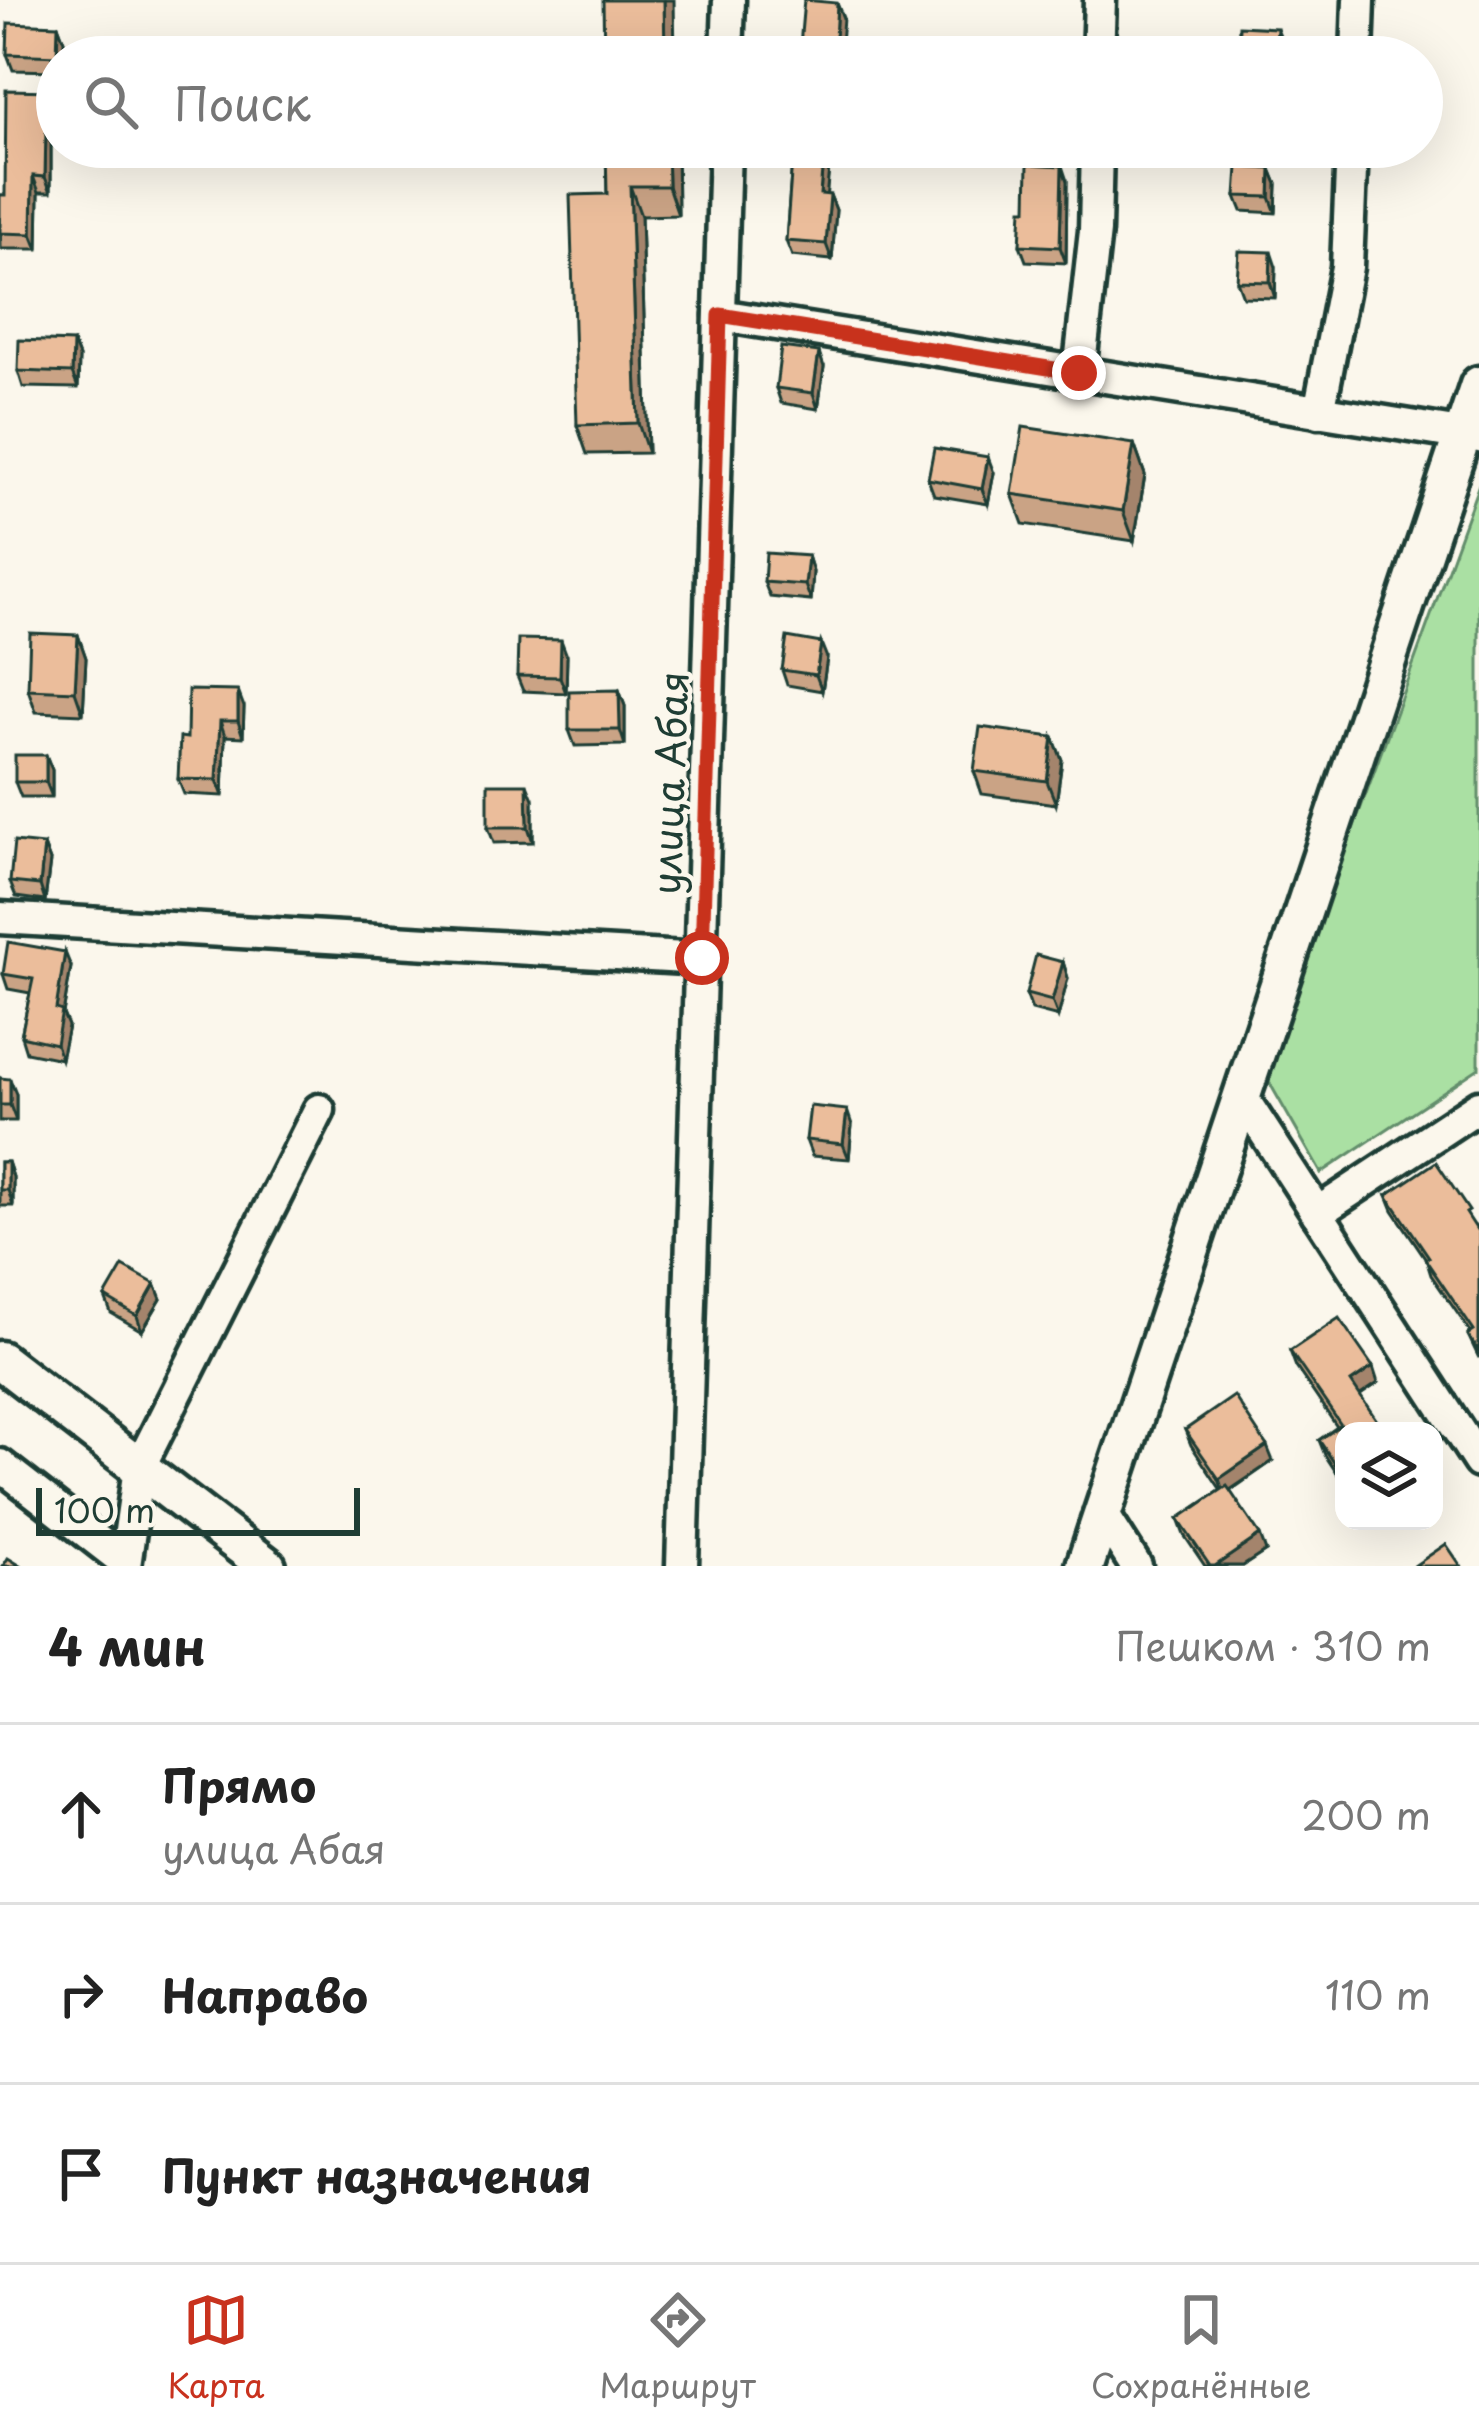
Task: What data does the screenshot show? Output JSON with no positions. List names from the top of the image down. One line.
{"streets":{"street":["улица Абая"]},"scale_bar":"100 m","page":{"search":"Поиск","scale":"100 m","heading":["4 мин","Пешком · 310 m"],"list":[["Прямо","улица Абая","200 m"],["Направо","110 m"],"Пункт назначения"],"nav":["Карта","Маршрут","Сохранённые"]}}
